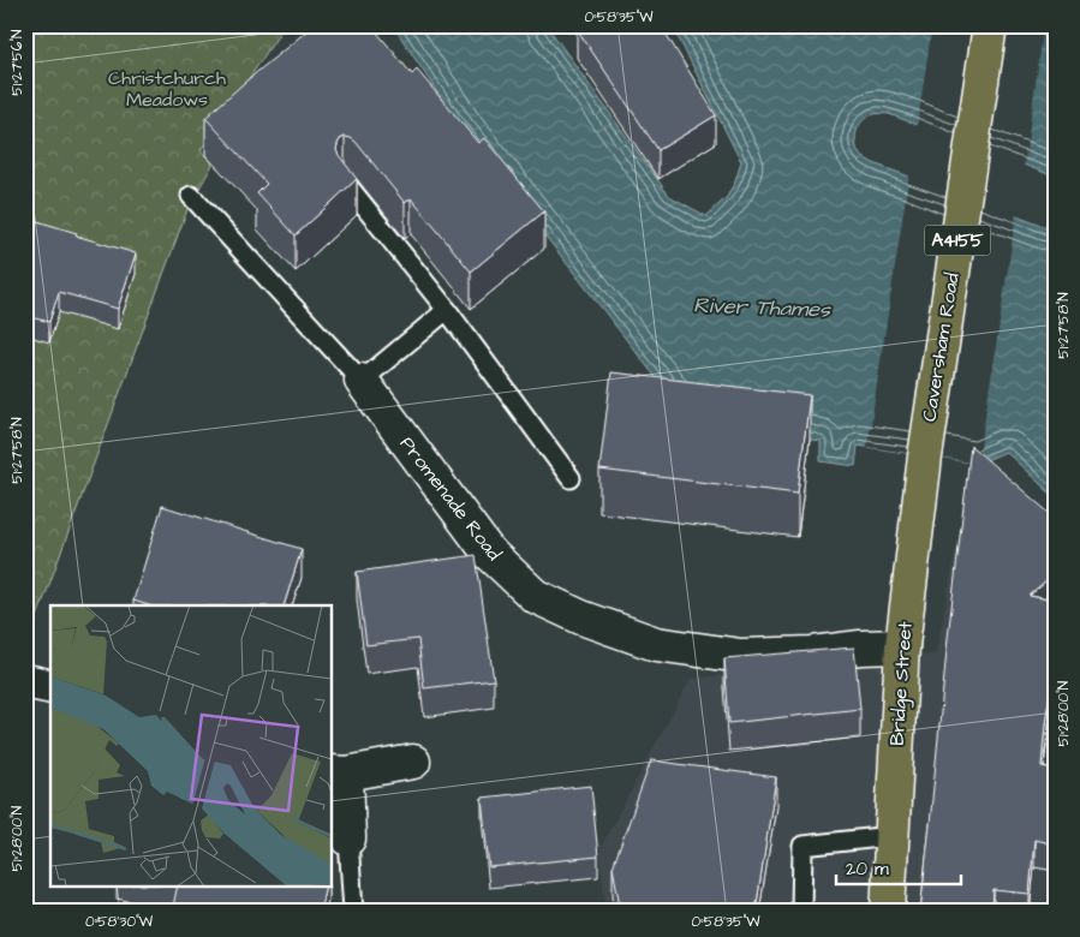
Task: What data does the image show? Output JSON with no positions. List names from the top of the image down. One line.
{"streets":{"main road":["A4155","Caversham Road","Bridge Street"],"street":["Promenade Road"]},"crossings":[["Caversham Road","Bridge Street"],["Promenade Road","Bridge Street"]],"water":["River Thames"],"parks":["Christchurch Meadows"],"scale_bar":"20 m","coordinates":["0°58'35\"W","51°27'56\"N","51°27'58\"N","51°28'00\"N","0°58'30\"W"]}
